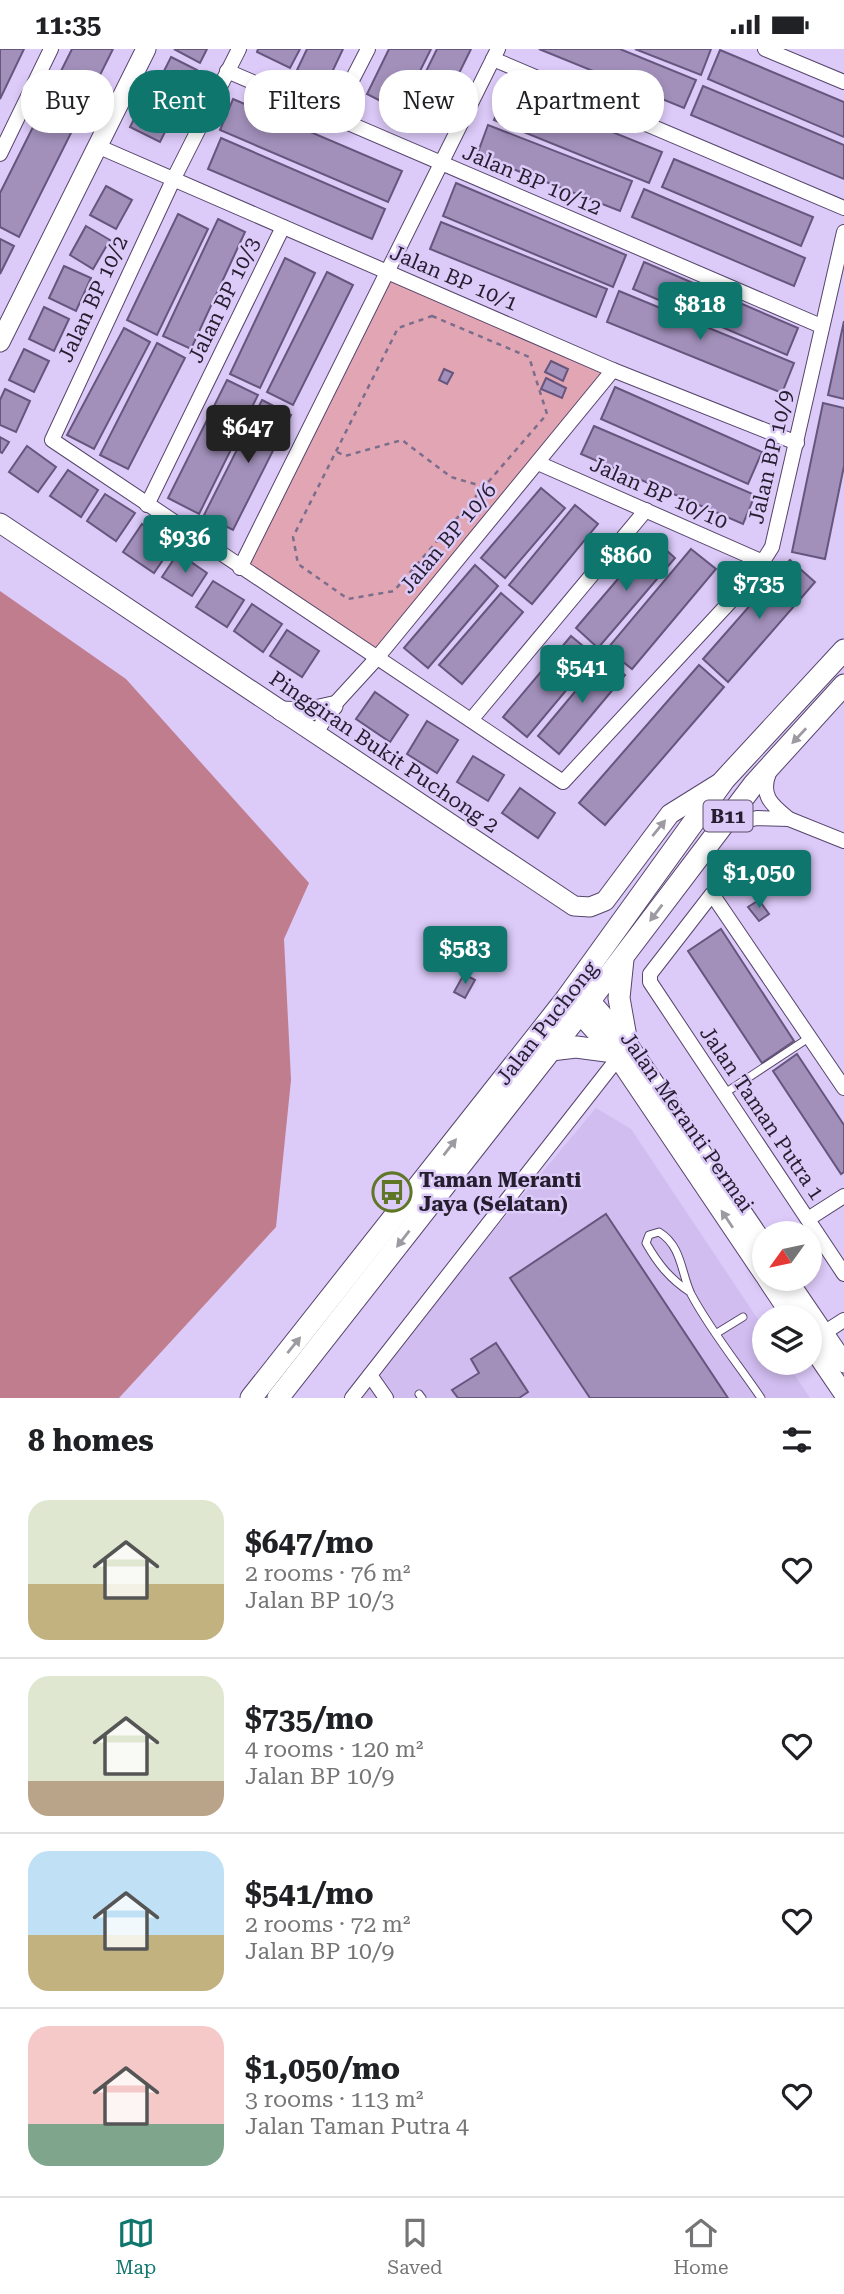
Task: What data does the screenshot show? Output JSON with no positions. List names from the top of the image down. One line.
{"streets":{"main road":["B11","Jalan Puchong"],"street":["Jalan BP 10/12","Jalan BP 10/1","Jalan BP 10/2","Jalan BP 10/3","Jalan BP 10/9","Jalan BP 10/10","Jalan BP 10/6","Pinggiran Bukit Puchong 2","Jalan Taman Putra 1","Jalan Meranti Permai"]},"crossings":[["Jalan BP 10/12","Jalan BP 10/9"],["Jalan BP 10/1","Jalan BP 10/2"],["Jalan BP 10/1","Jalan BP 10/3"],["Jalan BP 10/1","Jalan BP 10/9"],["Jalan BP 10/1","Jalan BP 10/6"],["Jalan BP 10/2","Jalan BP 10/3"],["Jalan BP 10/9","Jalan BP 10/10"],["Jalan BP 10/10","Jalan BP 10/6"],["Jalan BP 10/6","Pinggiran Bukit Puchong 2"],["Pinggiran Bukit Puchong 2","Jalan Puchong"],["Jalan Puchong","Jalan Meranti Permai"]],"places":{"bus stop":["Taman Meranti Jaya (Selatan)"]},"north":"bottom left","page":{"status":"11:35","chip":["Buy","Rent","Filters","New","Apartment"],"price":["$818","$647","$936","$860","$735","$541","$1,050","$583"],"heading":"8 homes","list":[{"name":"$647/mo","note":"2 rooms · 76 m² · Jalan BP 10/3"},{"name":"$735/mo","note":"4 rooms · 120 m² · Jalan BP 10/9"},{"name":"$541/mo","note":"2 rooms · 72 m² · Jalan BP 10/9"},{"name":"$1,050/mo","note":"3 rooms · 113 m² · Jalan Taman Putra 4"}],"tabs":["Map","Saved","Home"]}}
